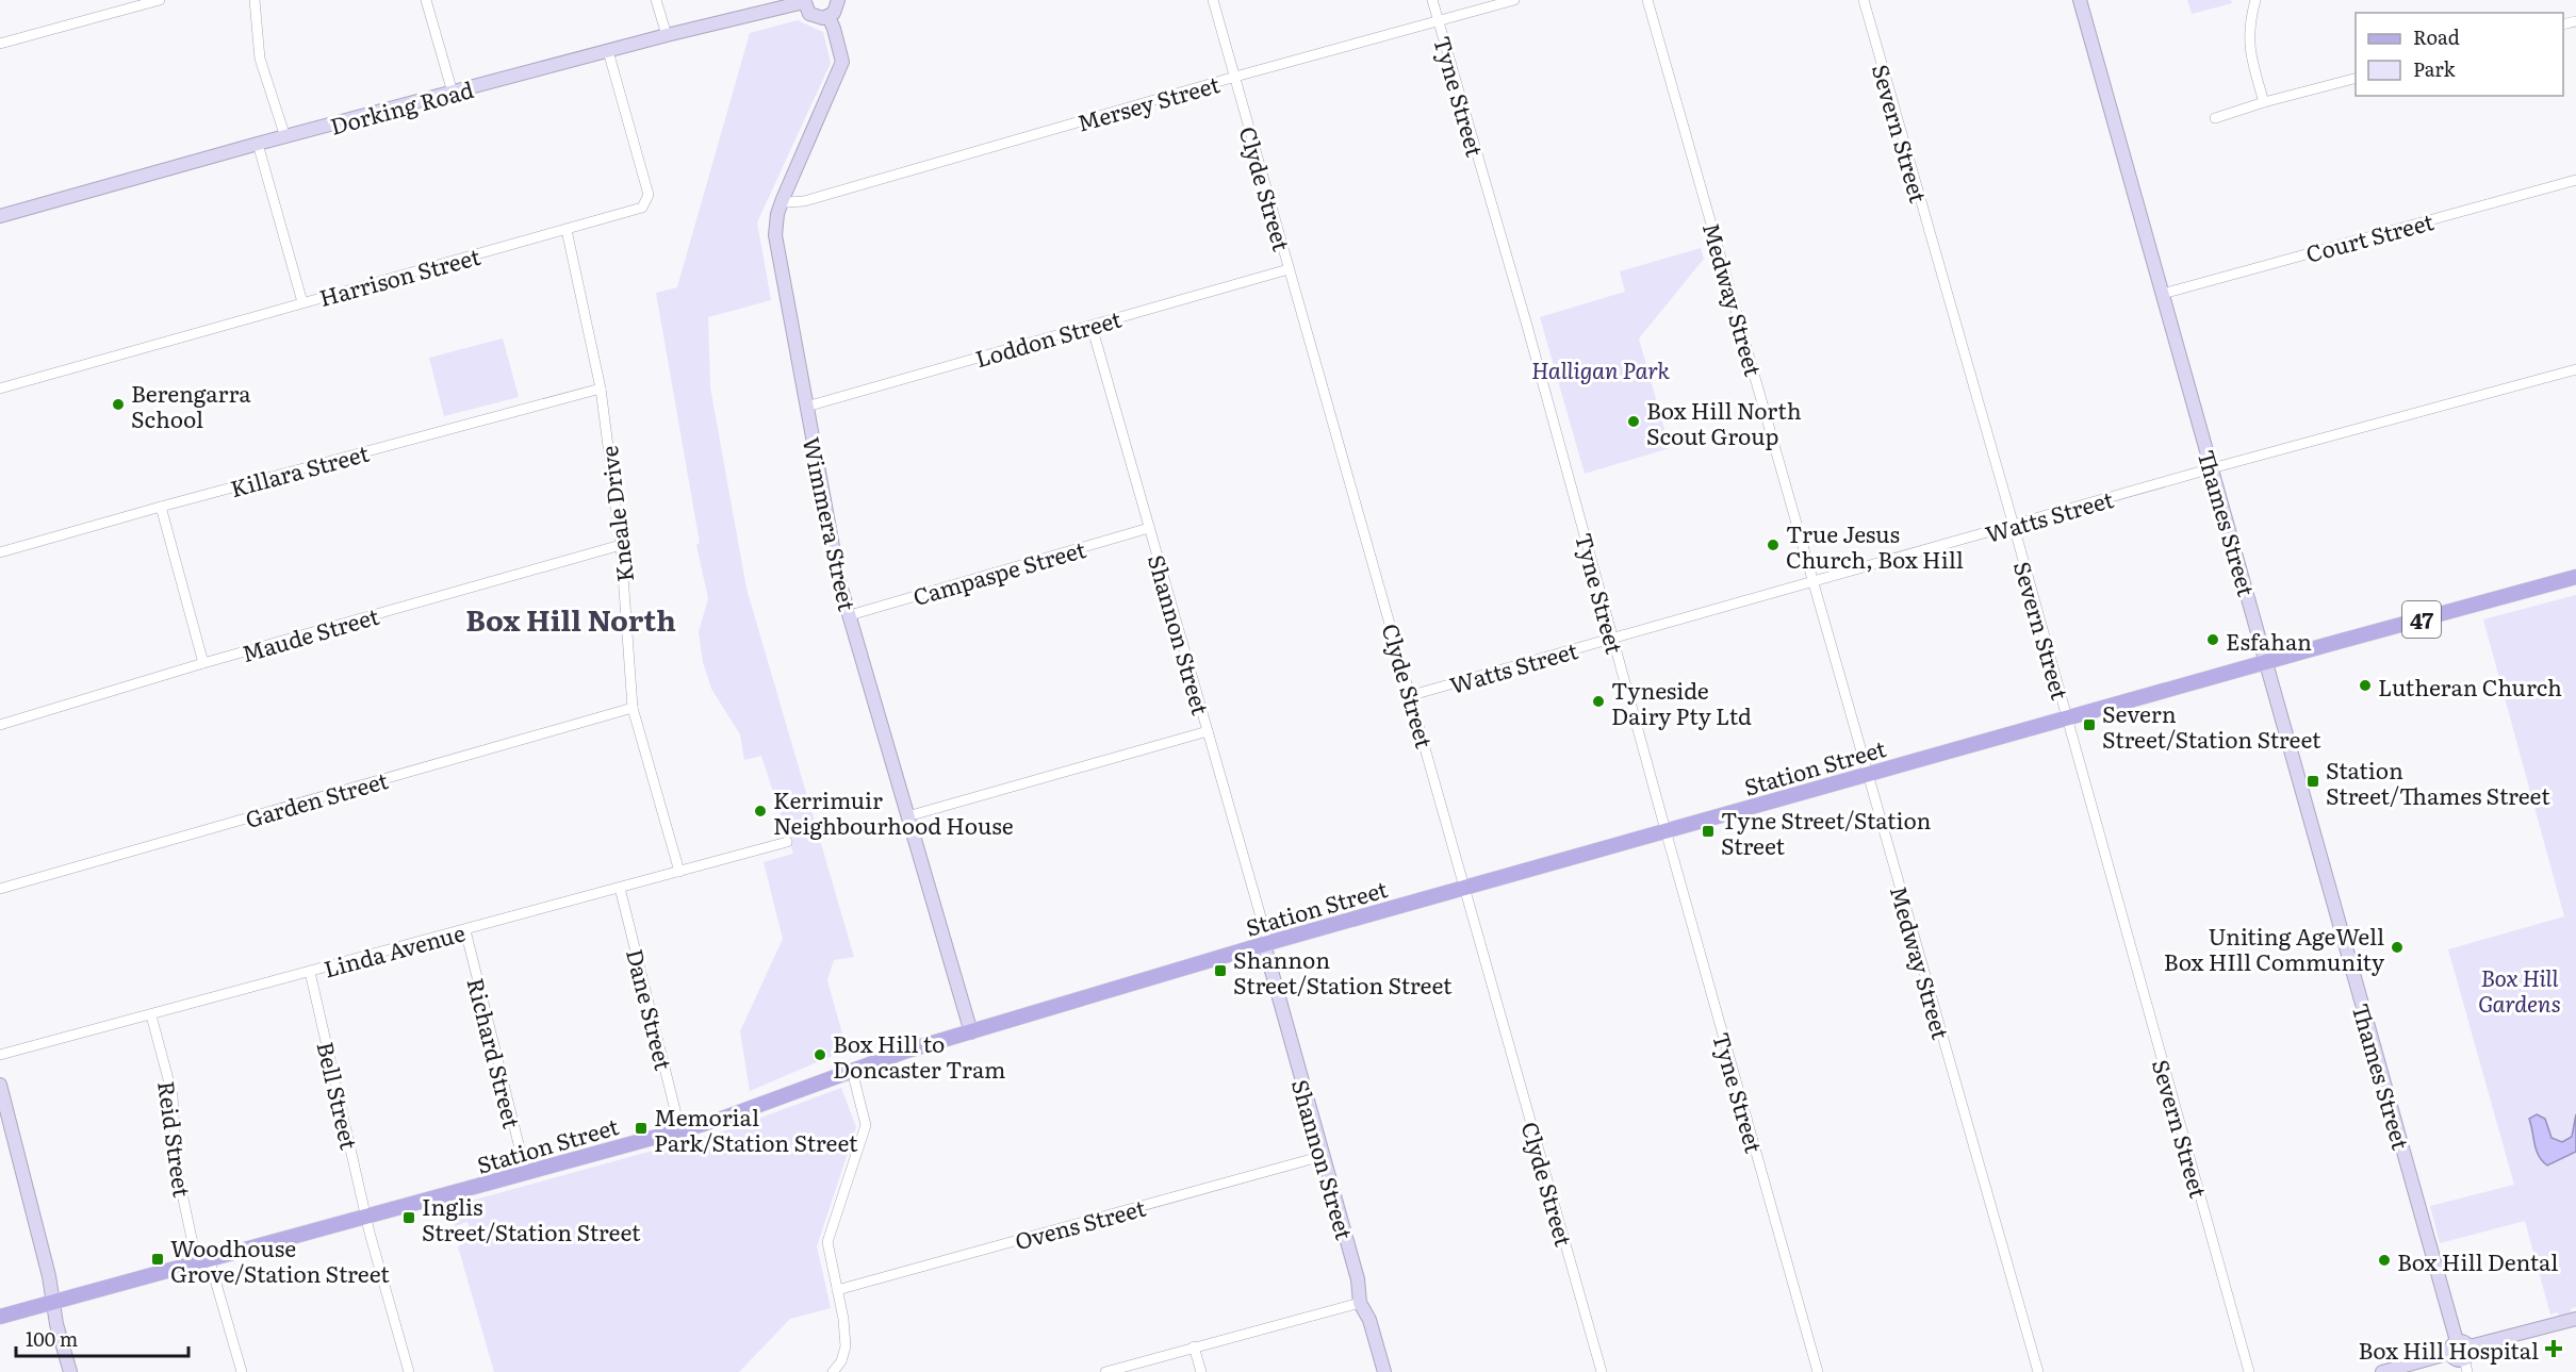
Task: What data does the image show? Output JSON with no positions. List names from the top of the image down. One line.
{"streets":{"main road":["47","Station Street"],"street":["Tyne Street","Mersey Street","Dorking Road","Severn Street","Clyde Street","Court Street","Harrison Street","Medway Street","Loddon Street","Killara Street","Kneale Drive","Watts Street","Thames Street","Wimmera Street","Campaspe Street","Maude Street","Shannon Street","Garden Street","Linda Avenue","Dane Street","Richard Street","Bell Street","Reid Street","Ovens Street"]},"crossings":[["Tyne Street","Mersey Street"],["Tyne Street","Watts Street"],["Tyne Street","Station Street"],["Mersey Street","Clyde Street"],["Mersey Street","Wimmera Street"],["Dorking Road","Harrison Street"],["Severn Street","Watts Street"],["Severn Street","Station Street"],["Clyde Street","Loddon Street"],["Clyde Street","Watts Street"],["Clyde Street","Station Street"],["Court Street","Thames Street"],["Harrison Street","Kneale Drive"],["Medway Street","Watts Street"],["Medway Street","Station Street"],["Loddon Street","Wimmera Street"],["Loddon Street","Shannon Street"],["Killara Street","Kneale Drive"],["Kneale Drive","Maude Street"],["Kneale Drive","Garden Street"],["Kneale Drive","Linda Avenue"],["Watts Street","Thames Street"],["Thames Street","Station Street"],["Wimmera Street","Campaspe Street"],["Wimmera Street","Station Street"],["Campaspe Street","Shannon Street"],["Shannon Street","Station Street"],["Shannon Street","Ovens Street"],["Station Street","Dane Street"],["Station Street","Richard Street"],["Station Street","Bell Street"],["Station Street","Reid Street"],["Linda Avenue","Dane Street"],["Linda Avenue","Richard Street"],["Linda Avenue","Bell Street"],["Linda Avenue","Reid Street"]],"districts":["Box Hill North"],"parks":["Halligan Park","Box Hill Gardens"],"places":{"other":["Berengarra School","Box Hill North Scout Group","True Jesus Church, Box Hill","Esfahan","Lutheran Church","Tyneside Dairy Pty Ltd","Kerrimuir Neighbourhood House","Uniting AgeWell Box HIll Community","Box Hill to Doncaster Tram","Box Hill Dental"],"transit":["Severn Street/Station Street","Station Street/Thames Street","Tyne Street/Station Street","Shannon Street/Station Street","Memorial Park/Station Street","Inglis Street/Station Street","Woodhouse Grove/Station Street"],"health":["Box Hill Hospital"]},"legend":["Road","Park"],"scale_bar":"100 m"}
